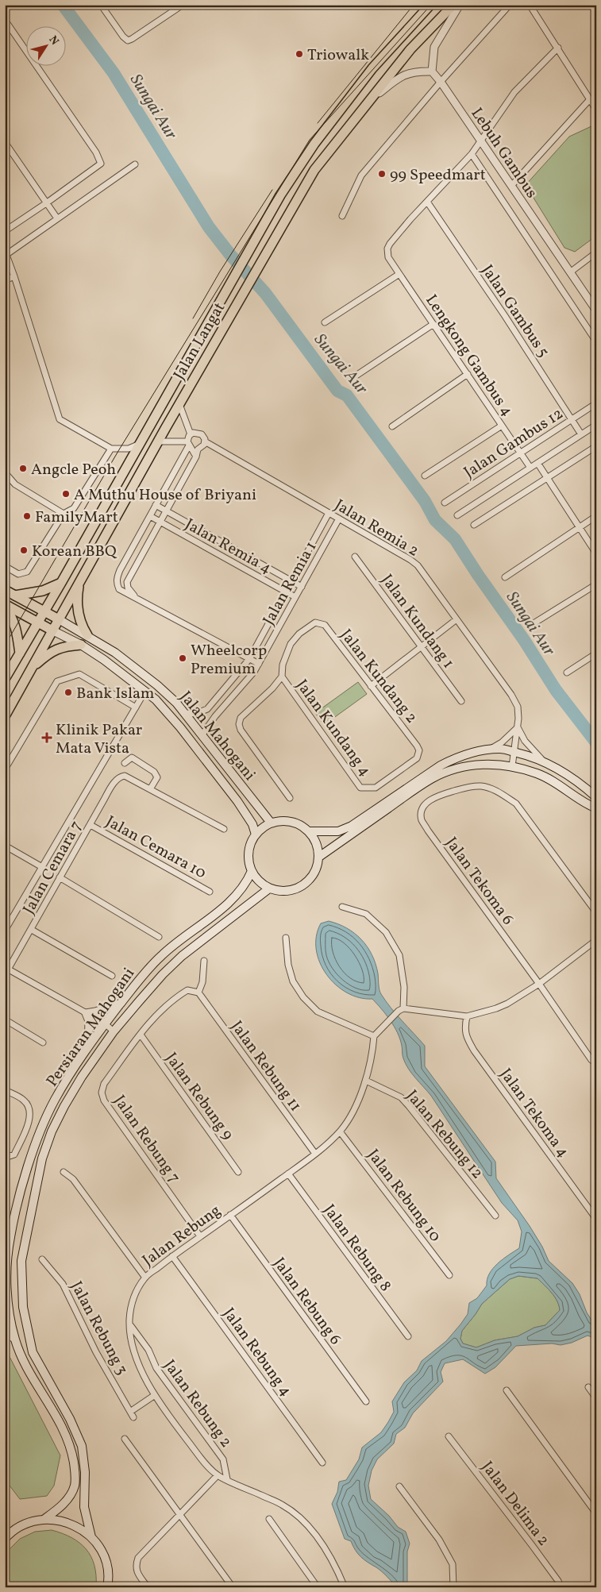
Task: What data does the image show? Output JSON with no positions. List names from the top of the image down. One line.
{"streets":{"main road":["Jalan Langat","Jalan Mahogani","Persiaran Mahogani"],"street":["Lebuh Gambus","Jalan Gambus 5","Lengkong Gambus 4","Jalan Gambus 12","Jalan Remia 2","Jalan Remia 4","Jalan Remia 1","Jalan Kundang 1","Jalan Kundang 2","Jalan Kundang 4","Jalan Cemara 10","Jalan Cemara 7","Jalan Tekoma 6","Jalan Rebung 11","Jalan Rebung 9","Jalan Tekoma 4","Jalan Rebung 12","Jalan Rebung 7","Jalan Rebung 10","Jalan Rebung","Jalan Rebung 8","Jalan Rebung 6","Jalan Rebung 3","Jalan Rebung 4","Jalan Rebung 2","Jalan Delima 2"]},"crossings":[["Jalan Gambus 5","Lengkong Gambus 4"],["Jalan Gambus 5","Jalan Gambus 12"],["Jalan Langat","Jalan Mahogani"],["Lengkong Gambus 4","Jalan Gambus 12"],["Jalan Remia 2","Jalan Remia 1"],["Jalan Remia 4","Jalan Remia 1"],["Jalan Remia 1","Jalan Mahogani"],["Jalan Kundang 2","Jalan Kundang 4"],["Jalan Mahogani","Persiaran Mahogani"],["Jalan Cemara 10","Jalan Cemara 7"],["Jalan Rebung 11","Jalan Rebung"],["Jalan Rebung 9","Jalan Rebung 7"],["Jalan Rebung 12","Jalan Rebung"],["Jalan Rebung 7","Jalan Rebung"],["Jalan Rebung 10","Jalan Rebung"],["Jalan Rebung","Jalan Rebung 8"],["Jalan Rebung","Jalan Rebung 6"],["Jalan Rebung","Jalan Rebung 4"],["Jalan Rebung","Jalan Rebung 2"]],"water":["Sungai Aur"],"places":{"other":["Triowalk","99 Speedmart","Angcle Peoh","A Muthu House of Briyani","FamilyMart","Korean BBQ","Wheelcorp Premium","Bank Islam"],"health":["Klinik Pakar Mata Vista"]},"north":"top right"}
